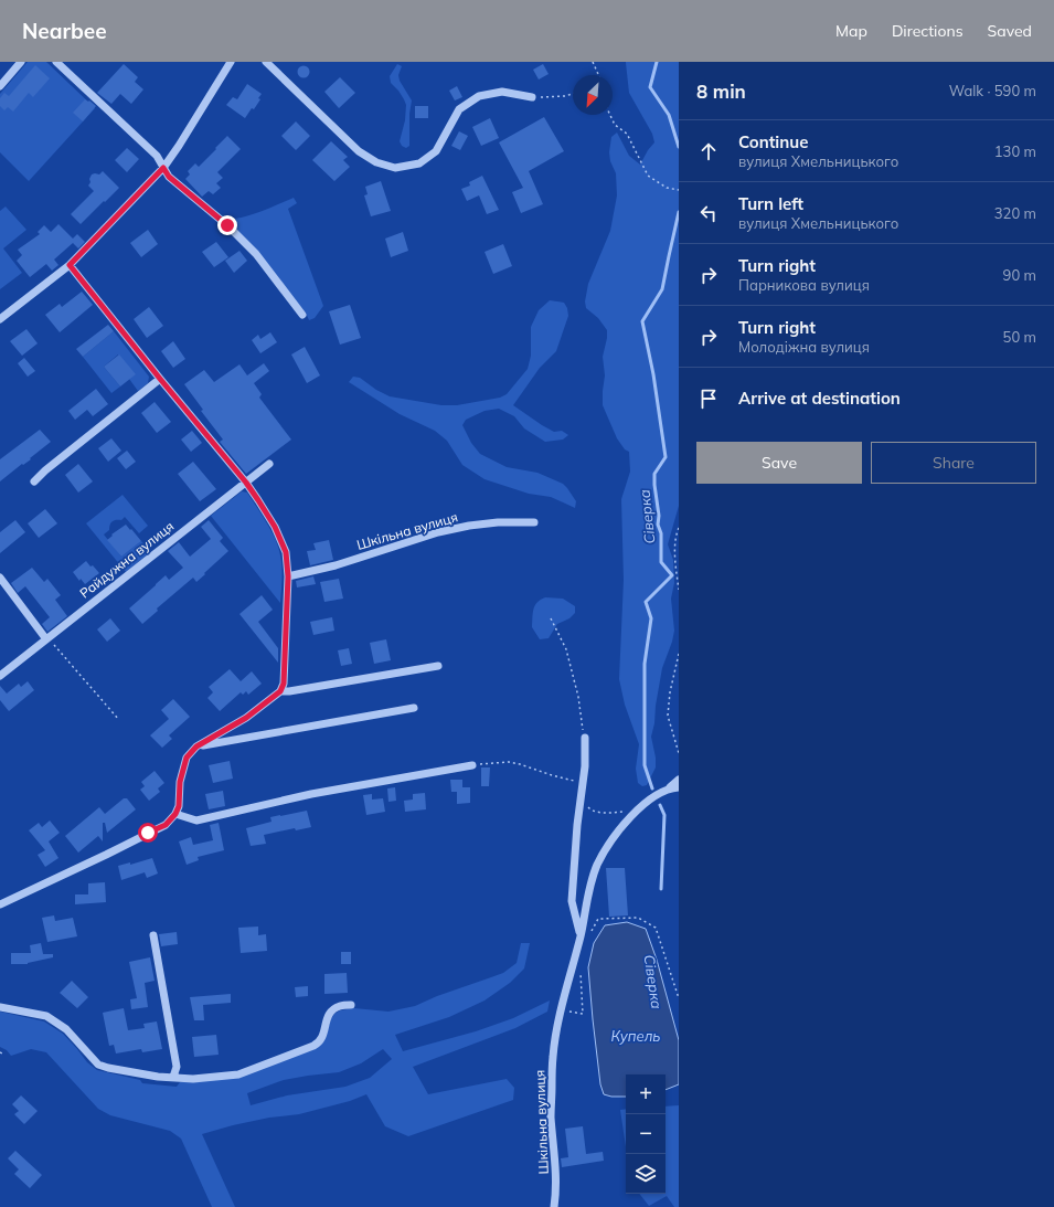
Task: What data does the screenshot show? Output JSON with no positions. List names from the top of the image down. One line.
{"streets":{"street":["Шкільна вулиця","Райдужна вулиця"]},"water":["Сіверка","Купель"],"north":"bottom left","page":{"header":"Nearbee","nav":["Map","Directions","Saved"],"heading":["8 min","Walk · 590 m"],"list":[["Continue","вулиця Хмельницького","130 m"],["Turn left","вулиця Хмельницького","320 m"],["Turn right","Парникова вулиця","90 m"],["Turn right","Молодіжна вулиця","50 m"],"Arrive at destination"],"buttons":["Save","Share"],"map_buttons":["+","−"]}}
